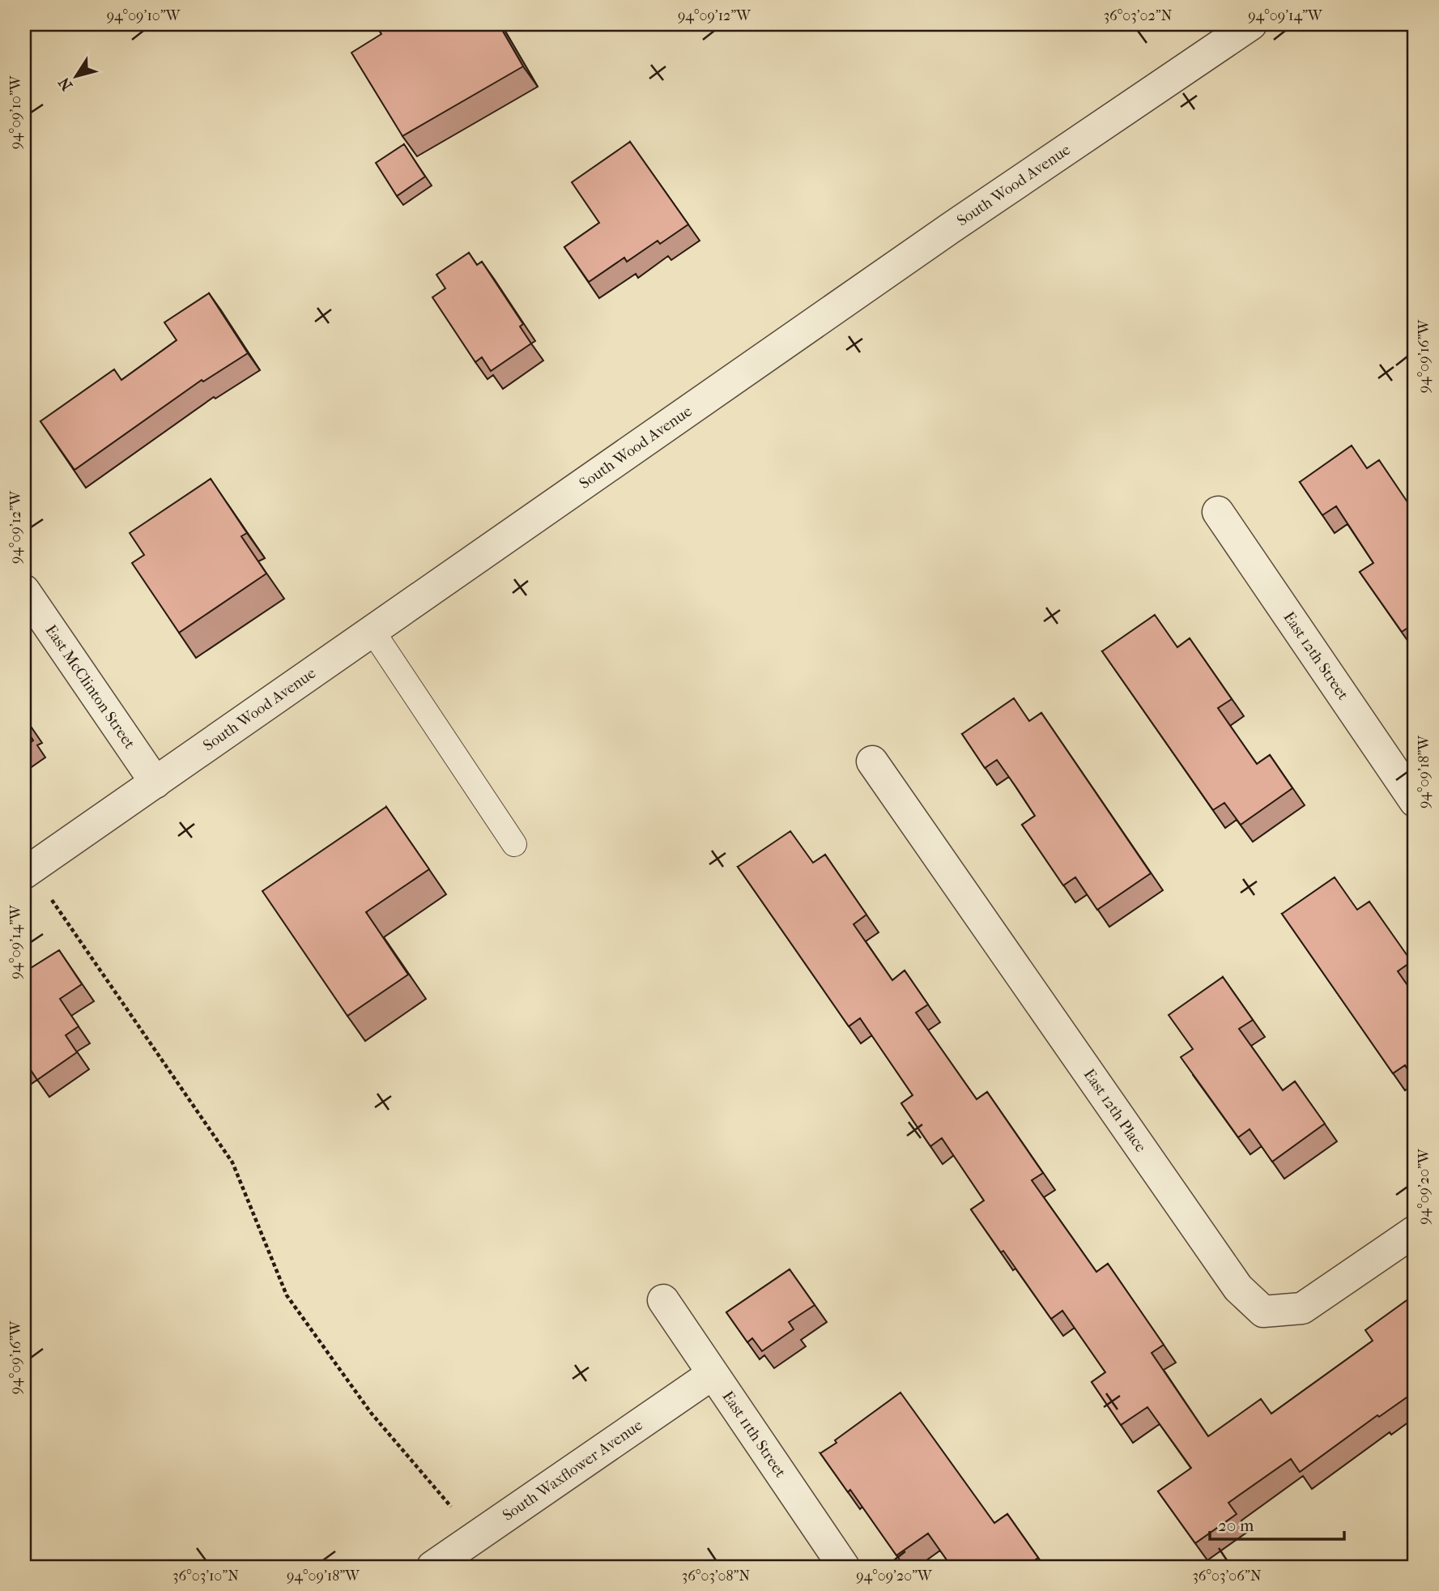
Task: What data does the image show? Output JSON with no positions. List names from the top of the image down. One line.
{"streets":{"street":["South Wood Avenue","East 12th Street","East McClinton Street","East 12th Place","East 11th Street","South Waxflower Avenue"]},"crossings":[["South Wood Avenue","East McClinton Street"],["East 11th Street","South Waxflower Avenue"]],"scale_bar":"20 m","north":"bottom left","coordinates":["94°09'10\"W","94°09'12\"W","36°03'02\"N","94°09'14\"W","94°09'16\"W","94°09'18\"W","94°09'20\"W","36°03'10\"N","36°03'08\"N","36°03'06\"N"]}
